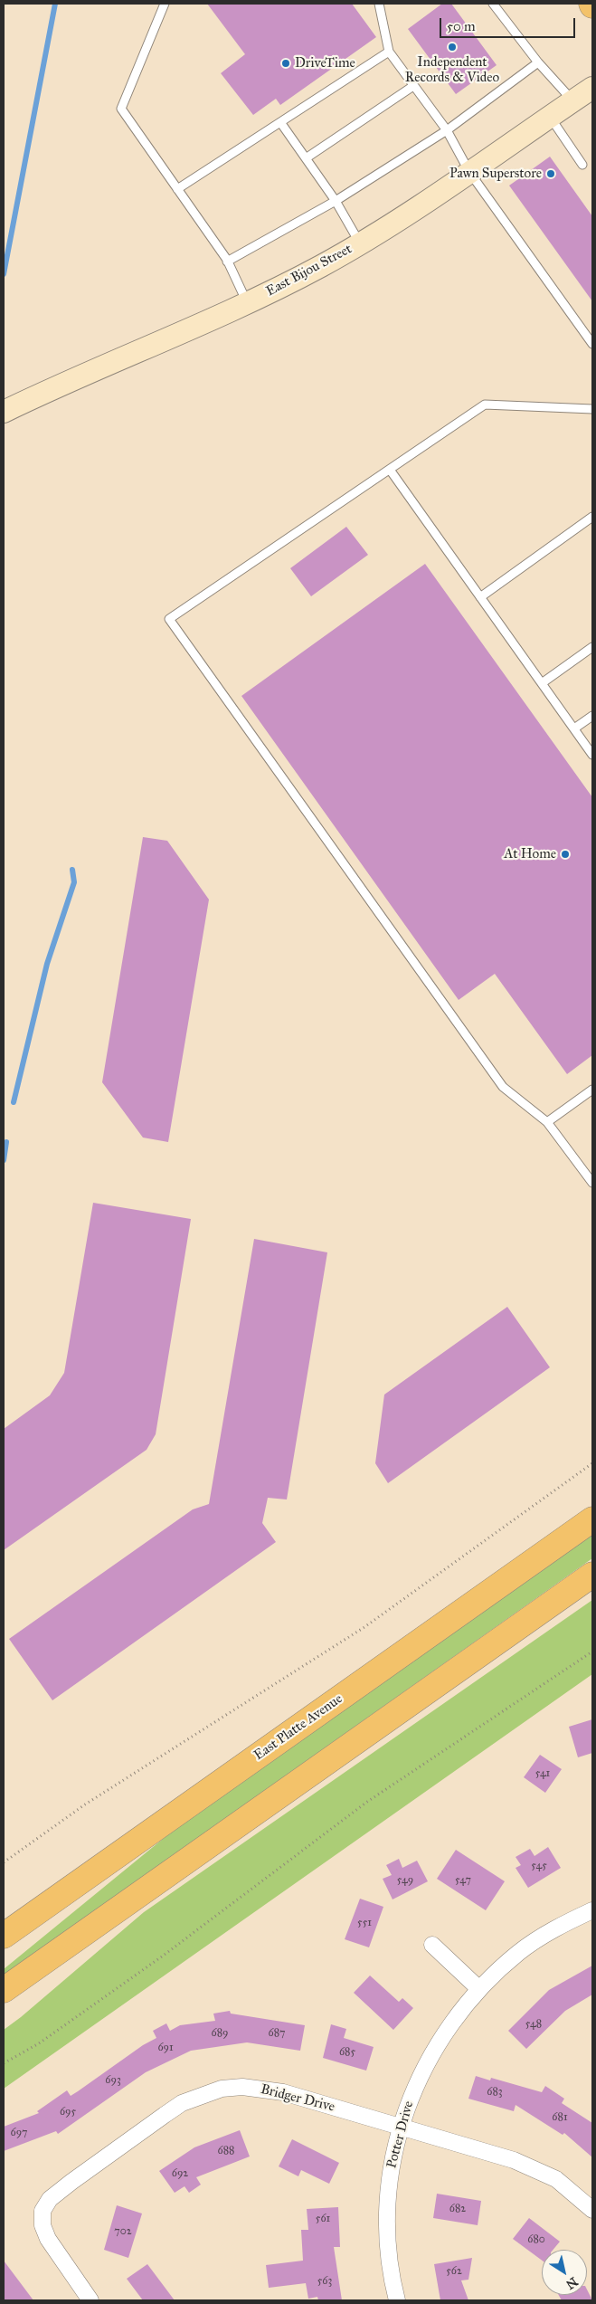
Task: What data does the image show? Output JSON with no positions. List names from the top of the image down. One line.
{"streets":{"highway":["East Platte Avenue"],"street":["East Bijou Street","Bridger Drive","Potter Drive"]},"crossings":[["Bridger Drive","Potter Drive"]],"places":["Independent Records & Video","DriveTime","Pawn Superstore","At Home"],"house_numbers":["541","545","549","547","551","548","689","687","691","685","693","683","695","681","697","688","692","682","561","702","680","562","563"],"scale_bar":"50 m","north":"bottom right"}
